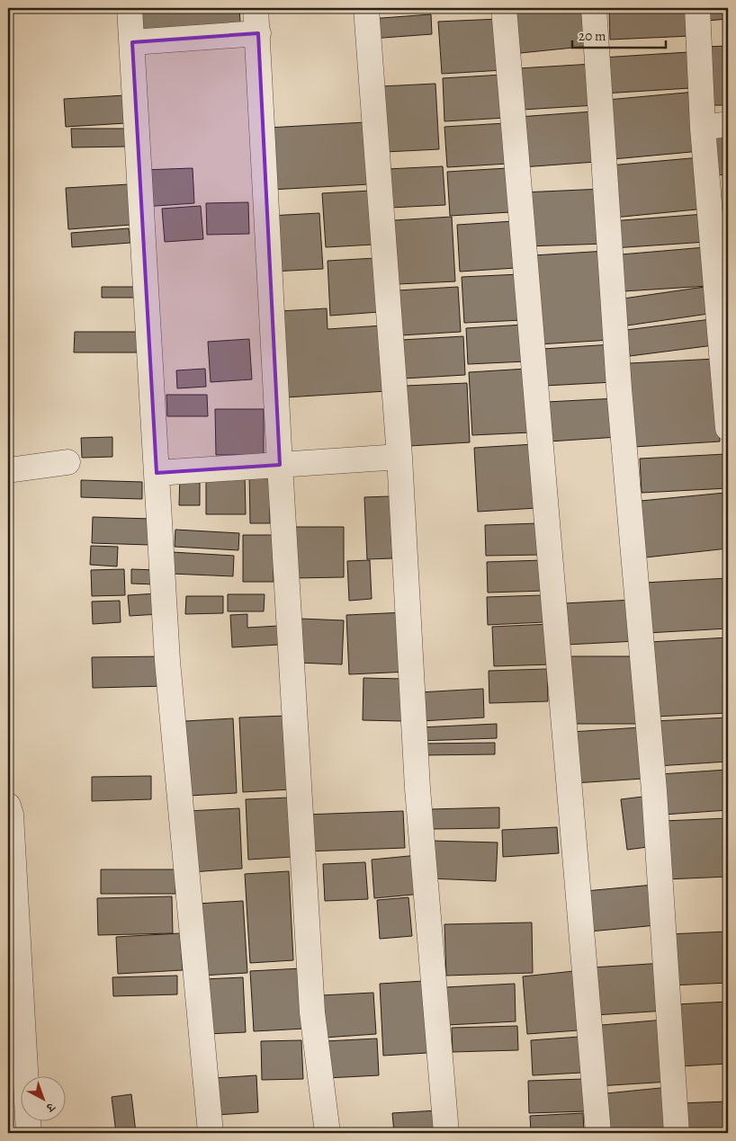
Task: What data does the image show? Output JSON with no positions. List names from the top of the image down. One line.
{"scale_bar":"20 m","north":"bottom right"}
